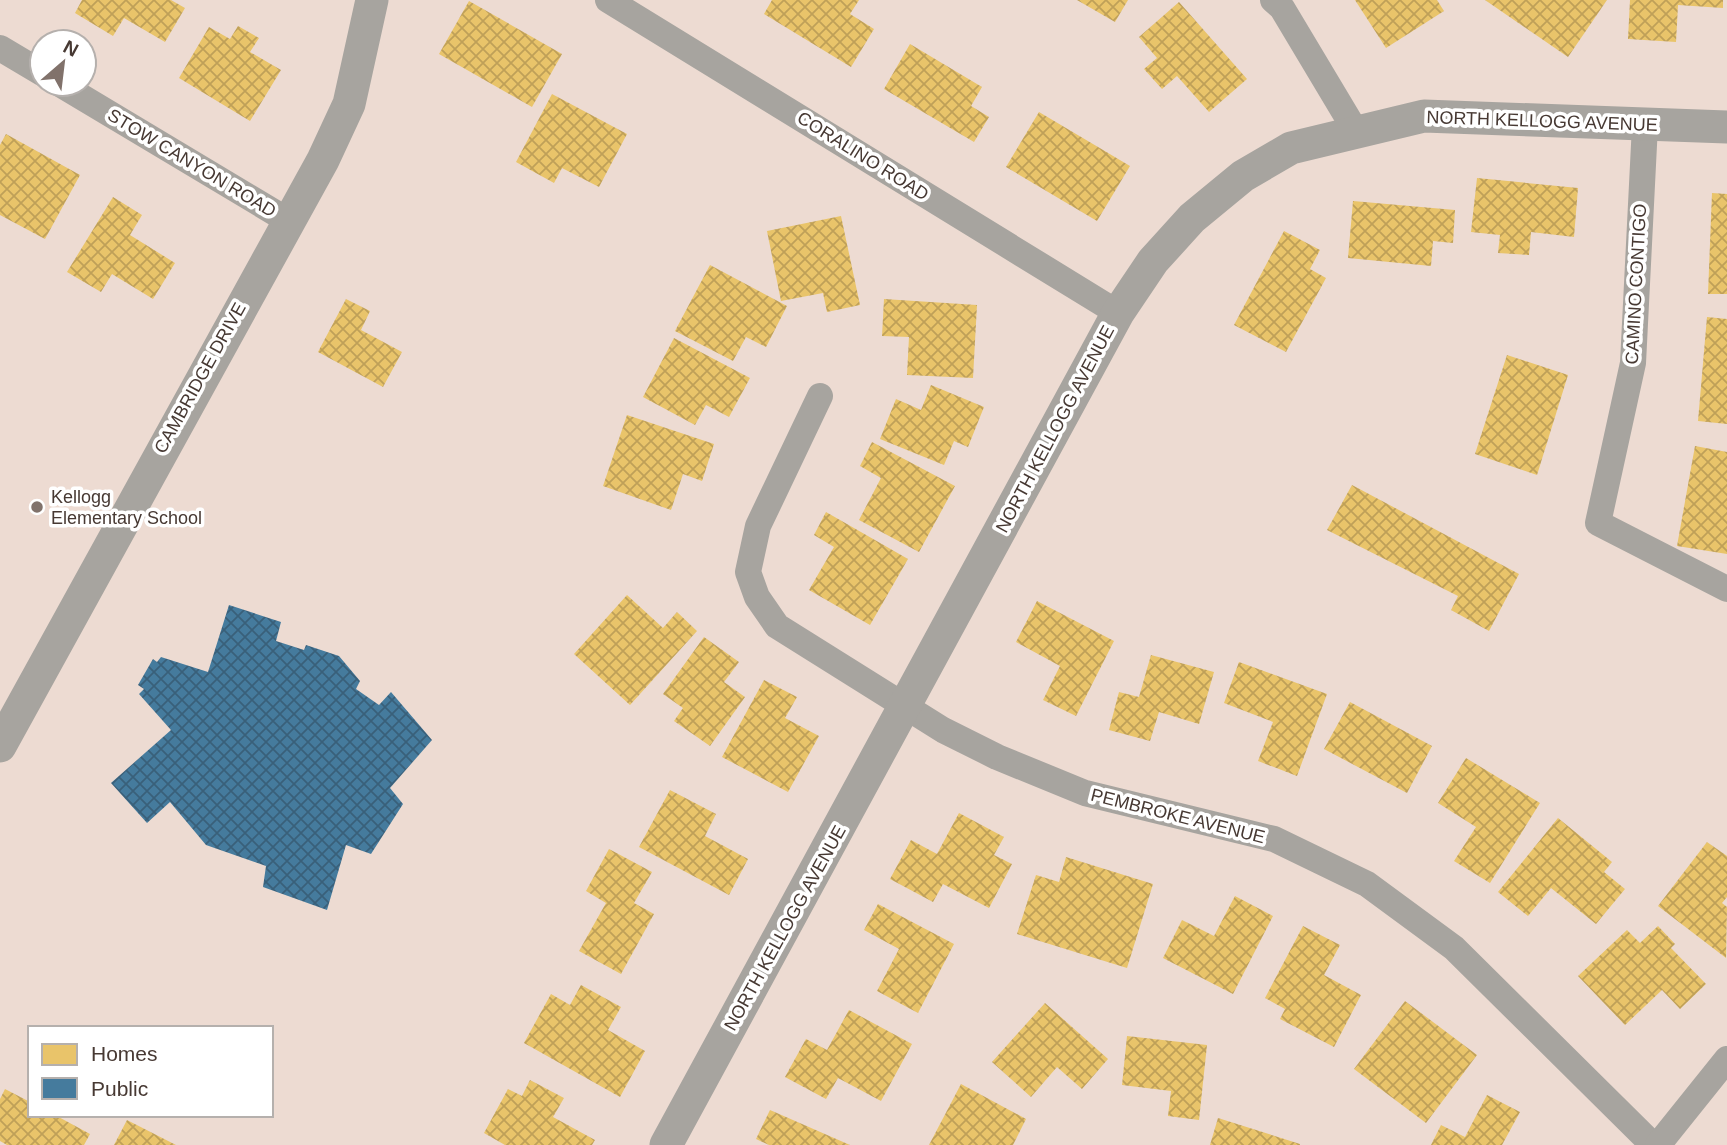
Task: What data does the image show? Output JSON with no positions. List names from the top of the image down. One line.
{"streets":{"street":["NORTH KELLOGG AVENUE","CORALINO ROAD","STOW CANYON ROAD","CAMINO CONTIGO","CAMBRIDGE DRIVE","PEMBROKE AVENUE"]},"crossings":[["NORTH KELLOGG AVENUE","CORALINO ROAD"],["NORTH KELLOGG AVENUE","CAMINO CONTIGO"],["NORTH KELLOGG AVENUE","PEMBROKE AVENUE"],["STOW CANYON ROAD","CAMBRIDGE DRIVE"]],"places":["Kellogg Elementary School"],"legend":["Homes","Public"],"north":"top right"}
